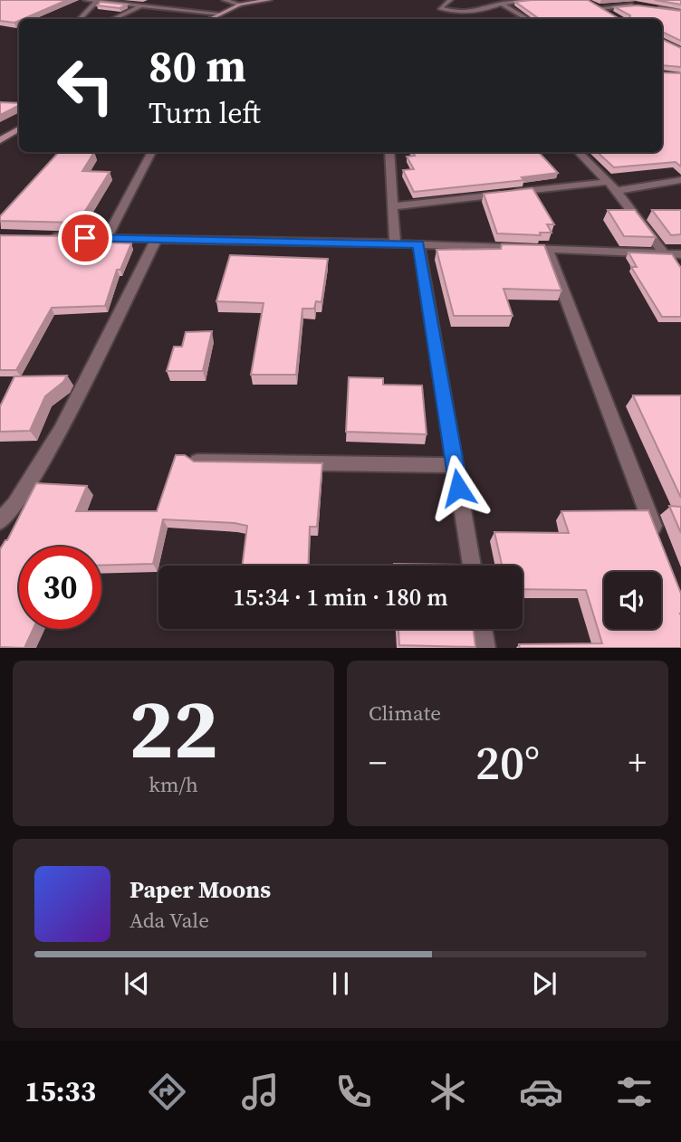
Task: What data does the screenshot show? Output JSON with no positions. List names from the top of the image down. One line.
{"page":{"turn":["80 m","Turn left"],"limit":"30","trip":"15:34 · 1 min · 180 m","tile":[["22","km/h"],"Climate"],"heat":["−","20°","+"],"song":["Paper Moons","Ada Vale"],"tabs":"15:33"}}
